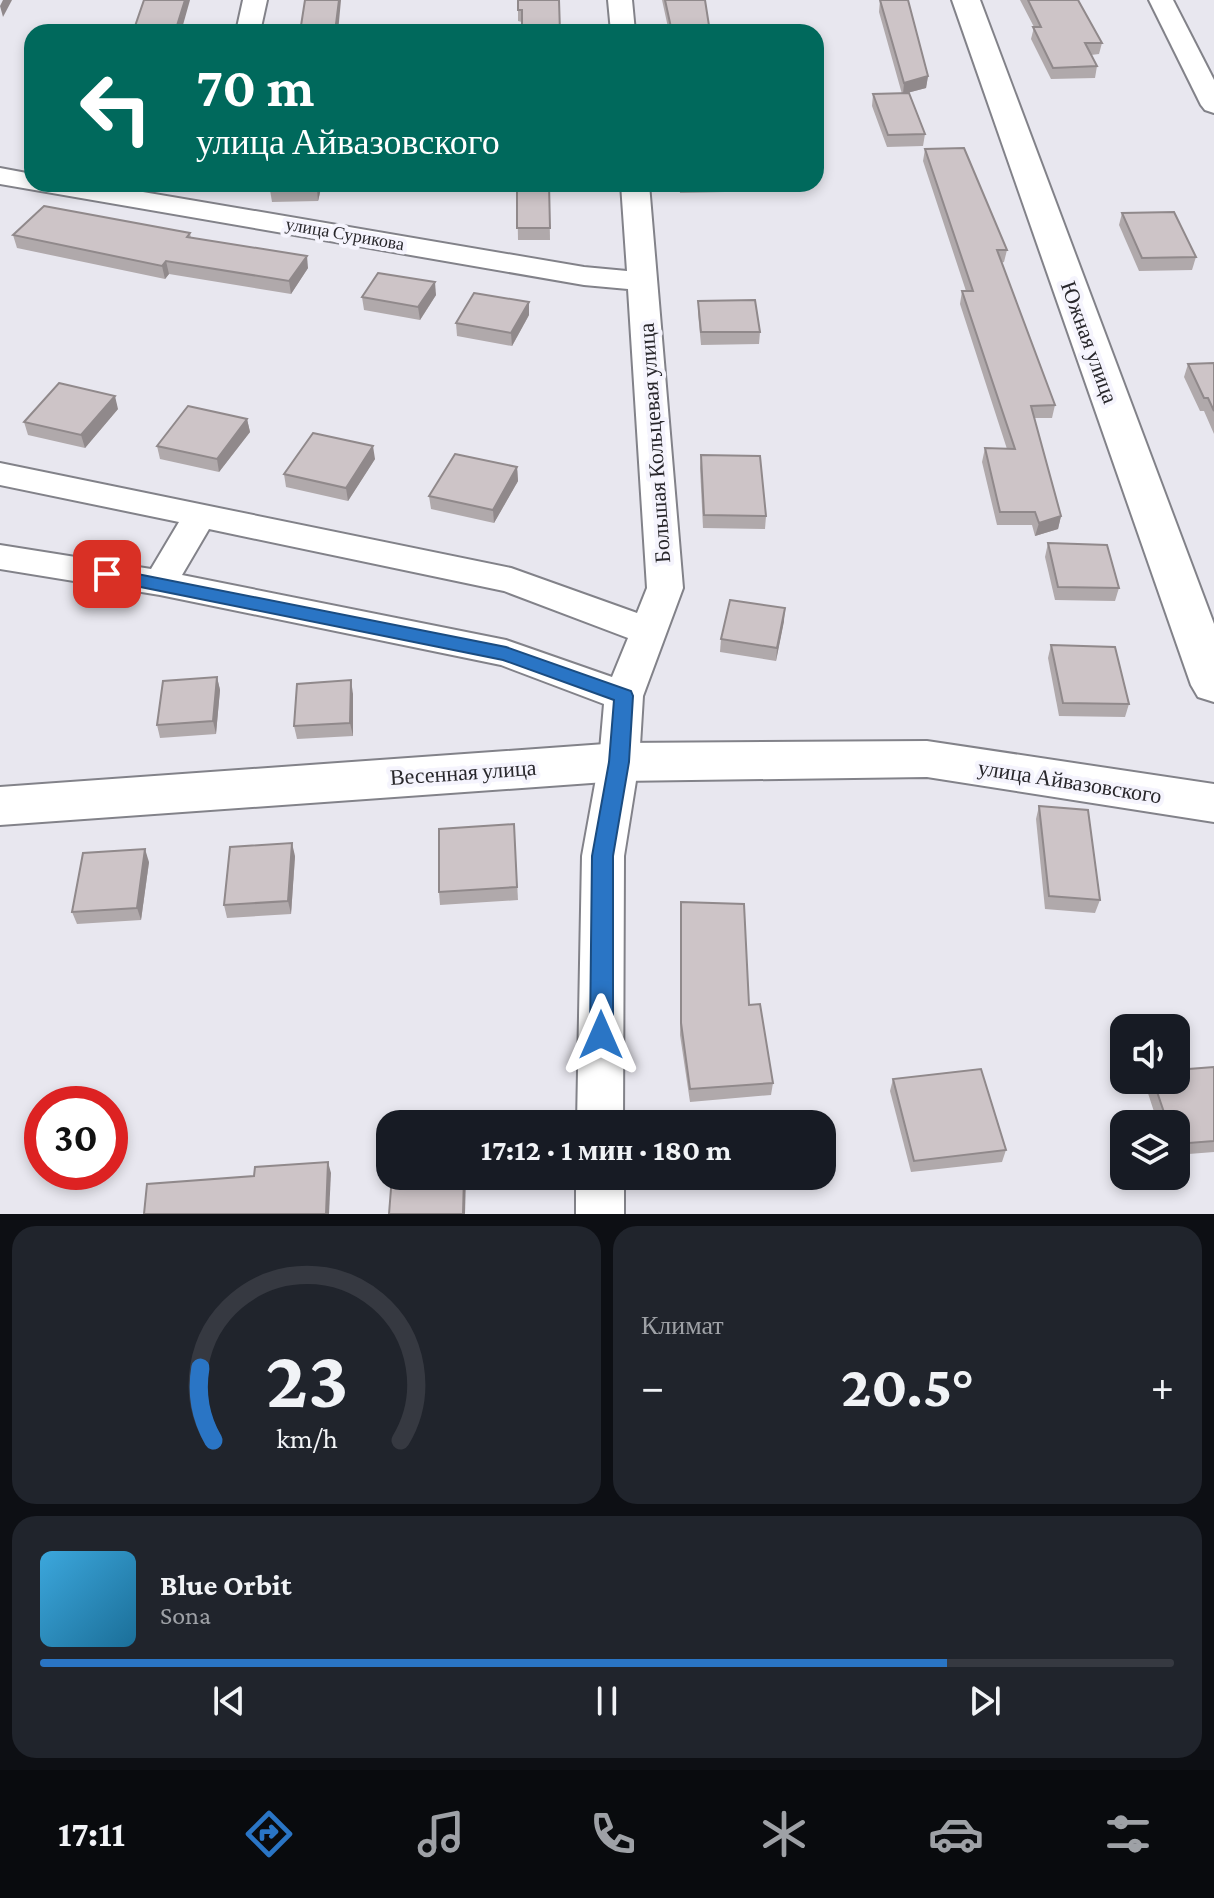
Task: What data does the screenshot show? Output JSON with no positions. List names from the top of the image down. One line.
{"streets":{"street":["улица Сурикова","Южная улица","Большая Кольцевая улица","Весенная улица","улица Айвазовского"]},"crossings":[["улица Сурикова","Большая Кольцевая улица"],["Большая Кольцевая улица","Весенная улица"],["Весенная улица","улица Айвазовского"]],"page":{"turn":["70 m","улица Айвазовского"],"limit":"30","trip":"17:12 · 1 мин · 180 m","tile":"Климат","heat":["−","20.5°","+"],"song":["Blue Orbit","Sona"],"tabs":"17:11","gauge":["23","km/h"]}}
